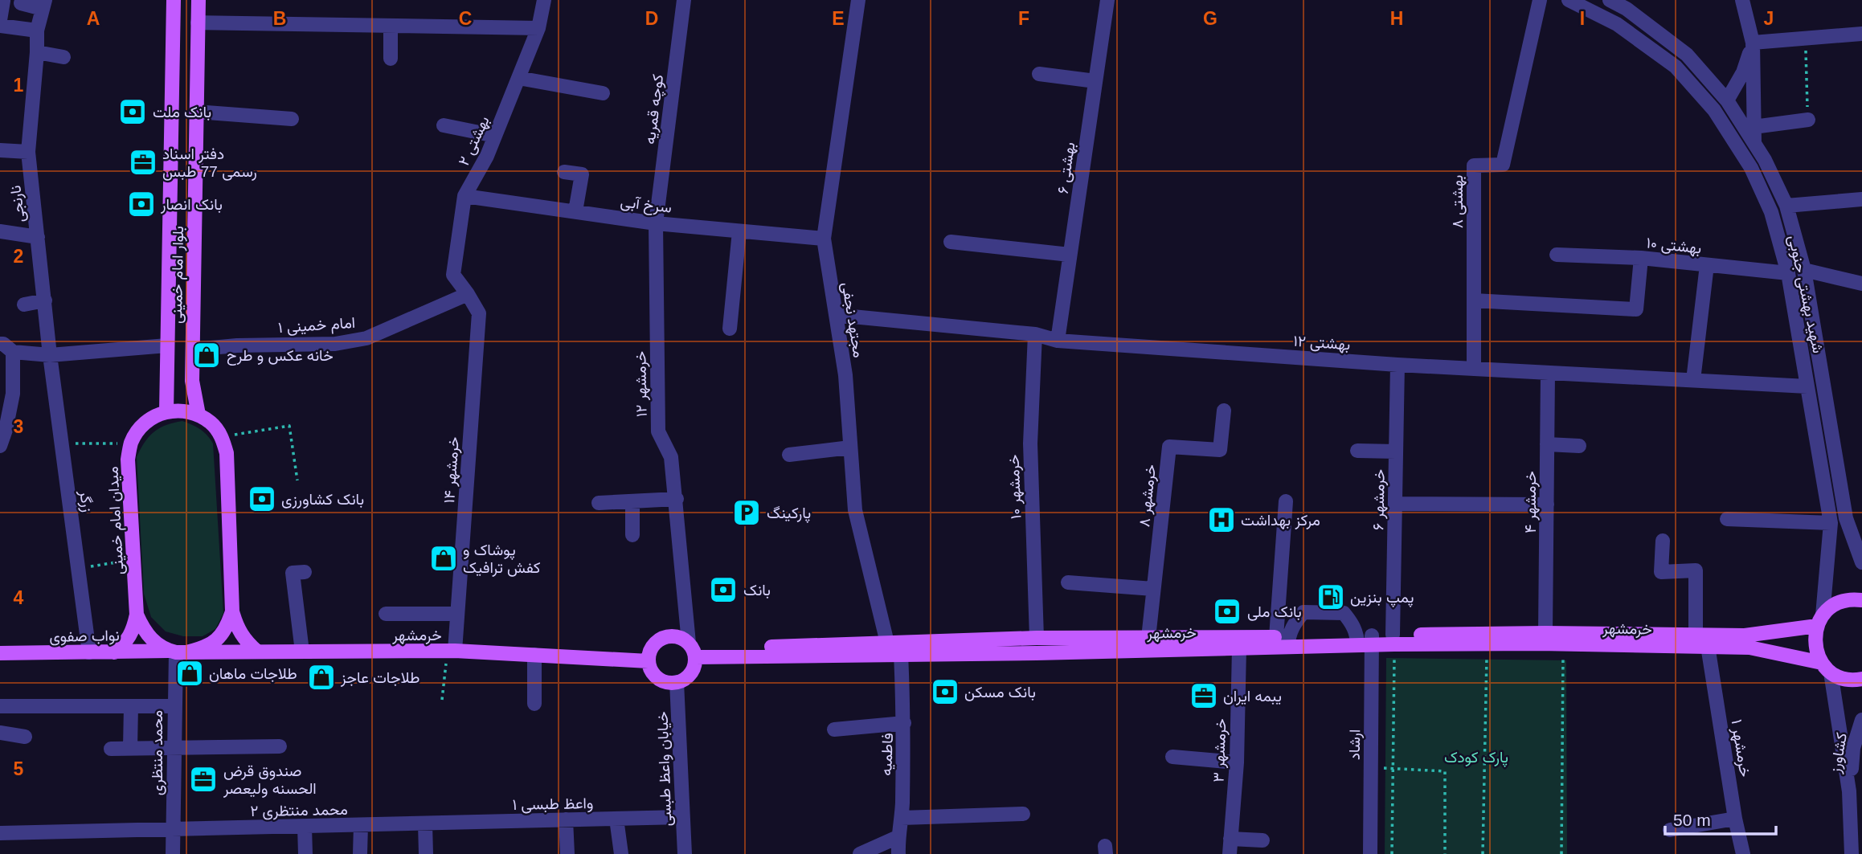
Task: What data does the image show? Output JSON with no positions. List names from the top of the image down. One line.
{"streets":{"main road":["بلوار امام خمینی","میدان امام خمینی","خرمشهر","نواب صفوی"],"street":["کوچه قمریه","بهشتی ۲","بهشتی ۶","بهشتی ۸","نارنجی","سرخ آبی","بهشتی ۱۰","شهید بهشتی جنوبی","مجتهد نجفی","امام خمینی ۱","بهشتی ۱۲","خرمشهر ۱۲","خرمشهر ۱۴","خرمشهر ۱۰","خرمشهر ۸","خرمشهر ۶","زرگر","خرمشهر ۴","ارشاد","خرمشهر ۱","خرمشهر ۳","محمد منتظری","کشاورز","فاطمیه","خیابان واعظ طبسی","واعظ طبسی ۱","محمد منتظری ۲"]},"crossings":[["کوچه قمریه","سرخ آبی"],["کوچه قمریه","خرمشهر ۱۲"],["بهشتی ۲","سرخ آبی"],["بهشتی ۲","امام خمینی ۱"],["بهشتی ۲","خرمشهر ۱۴"],["بهشتی ۶","بهشتی ۱۲"],["بهشتی ۸","بهشتی ۱۲"],["نارنجی","زرگر"],["سرخ آبی","مجتهد نجفی"],["سرخ آبی","خرمشهر ۱۲"],["بهشتی ۱۰","شهید بهشتی جنوبی"],["بلوار امام خمینی","امام خمینی ۱"],["شهید بهشتی جنوبی","بهشتی ۱۲"],["مجتهد نجفی","بهشتی ۱۲"],["مجتهد نجفی","خرمشهر"],["امام خمینی ۱","خرمشهر ۱۴"],["بهشتی ۱۲","خرمشهر ۱۰"],["بهشتی ۱۲","خرمشهر ۶"],["بهشتی ۱۲","خرمشهر ۴"],["خرمشهر ۱۲","خرمشهر"],["خرمشهر ۱۲","خیابان واعظ طبسی"],["خرمشهر ۱۴","خرمشهر"],["خرمشهر ۱۰","خرمشهر"],["خرمشهر ۸","خرمشهر"],["خرمشهر ۶","خرمشهر"],["زرگر","نواب صفوی"],["خرمشهر ۴","خرمشهر"],["میدان امام خمینی","خرمشهر"],["میدان امام خمینی","نواب صفوی"],["میدان امام خمینی","محمد منتظری"],["خرمشهر","نواب صفوی"],["خرمشهر","ارشاد"],["خرمشهر","خرمشهر ۱"],["خرمشهر","خرمشهر ۳"],["خرمشهر","محمد منتظری"],["خرمشهر","فاطمیه"],["خرمشهر","خیابان واعظ طبسی"],["نواب صفوی","محمد منتظری"],["محمد منتظری","محمد منتظری ۲"],["خیابان واعظ طبسی","واعظ طبسی ۱"],["واعظ طبسی ۱","محمد منتظری ۲"]],"parks":["پارک کودک"],"places":{"bank":["بانک ملت","بانک انصار","بانک کشاورزی","بانک","بانک ملی","بانک مسکن"],"office":["دفتر اسناد رسمی 77 طبس","یبمه ایران","صندوق قرض الحسنه ولیعصر"],"shop":["خانه عکس و طرح","پوشاک و کفش ترافیک","طلاجات ماهان","طلاجات عاجز"],"parking":["پارکینگ"],"hospital":["مرکز بهداشت"],"fuel station":["پمپ بنزین"]},"scale_bar":"50 m","grid":{"columns":["A","B","C","D","E","F","G","H","I","J"],"rows":["1","2","3","4","5"]}}
